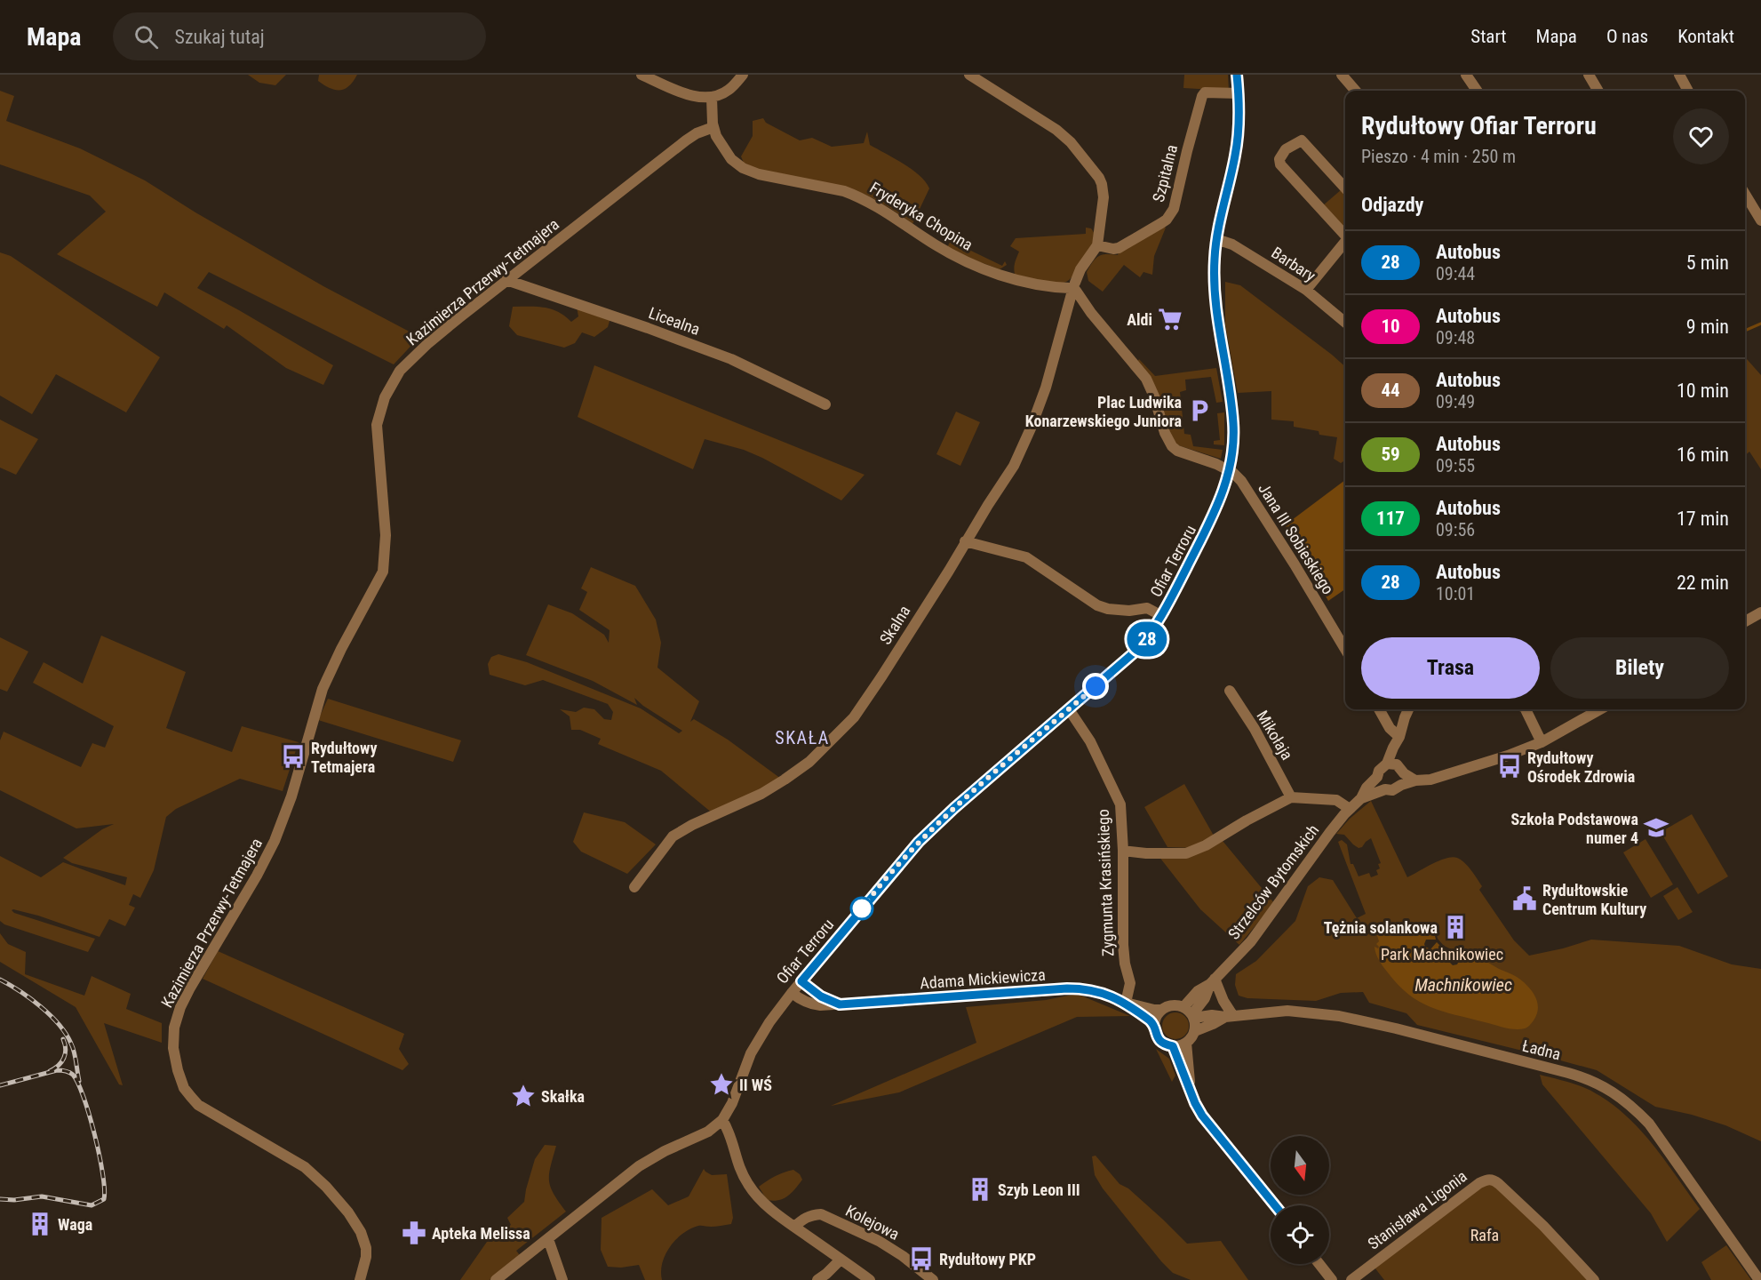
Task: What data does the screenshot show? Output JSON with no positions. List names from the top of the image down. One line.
{"streets":{"street":["Szpitalna","Fryderyka Chopina","Barbary","Kazimierza Przerwy-Tetmajera","Licealna","Jana III Sobieskiego","Ofiar Terroru","Skalna","Mikołaja","Strzelców Bytomskich","Zygmunta Krasińskiego","Adama Mickiewicza","Ładna","Stanisława Ligonia","Kolejowa"]},"crossings":[["Szpitalna","Ofiar Terroru"],["Fryderyka Chopina","Kazimierza Przerwy-Tetmajera"],["Fryderyka Chopina","Skalna"],["Barbary","Ofiar Terroru"],["Kazimierza Przerwy-Tetmajera","Licealna"],["Jana III Sobieskiego","Ofiar Terroru"],["Ofiar Terroru","Zygmunta Krasińskiego"],["Ofiar Terroru","Adama Mickiewicza"],["Strzelców Bytomskich","Adama Mickiewicza"],["Strzelców Bytomskich","Ładna"],["Zygmunta Krasińskiego","Adama Mickiewicza"],["Adama Mickiewicza","Ładna"]],"districts":["SKAŁA"],"water":["Machnikowiec"],"parks":["Park Machnikowiec","Rafa"],"places":{"supermarket":["Aldi"],"parking":["Plac Ludwika Konarzewskiego Juniora"],"bus stop":["Rydułtowy Tetmajera","Rydułtowy Ośrodek Zdrowia","Rydułtowy PKP"],"school or university":["Szkoła Podstawowa numer 4"],"public building":["Rydułtowskie Centrum Kultury"],"building":["Tężnia solankowa","Szyb Leon III","Waga"],"place":["II WŚ","Skałka"],"pharmacy":["Apteka Melissa"]},"lines":["bus line 28"],"north":"bottom","page":{"header":"Mapa","search":"Szukaj tutaj","nav":["Start","Mapa","O nas","Kontakt"],"on_map":"28","heading":[["Rydułtowy Ofiar Terroru","Pieszo · 4 min · 250 m"],"Odjazdy"],"list":[{"mark":"28","name":"Autobus","note":"09:44","value":"5 min"},{"mark":"10","name":"Autobus","note":"09:48","value":"9 min"},{"mark":"44","name":"Autobus","note":"09:49","value":"10 min"},{"mark":"59","name":"Autobus","note":"09:55","value":"16 min"},{"mark":"117","name":"Autobus","note":"09:56","value":"17 min"},{"mark":"28","name":"Autobus","note":"10:01","value":"22 min"}],"buttons":["Trasa","Bilety"]}}
